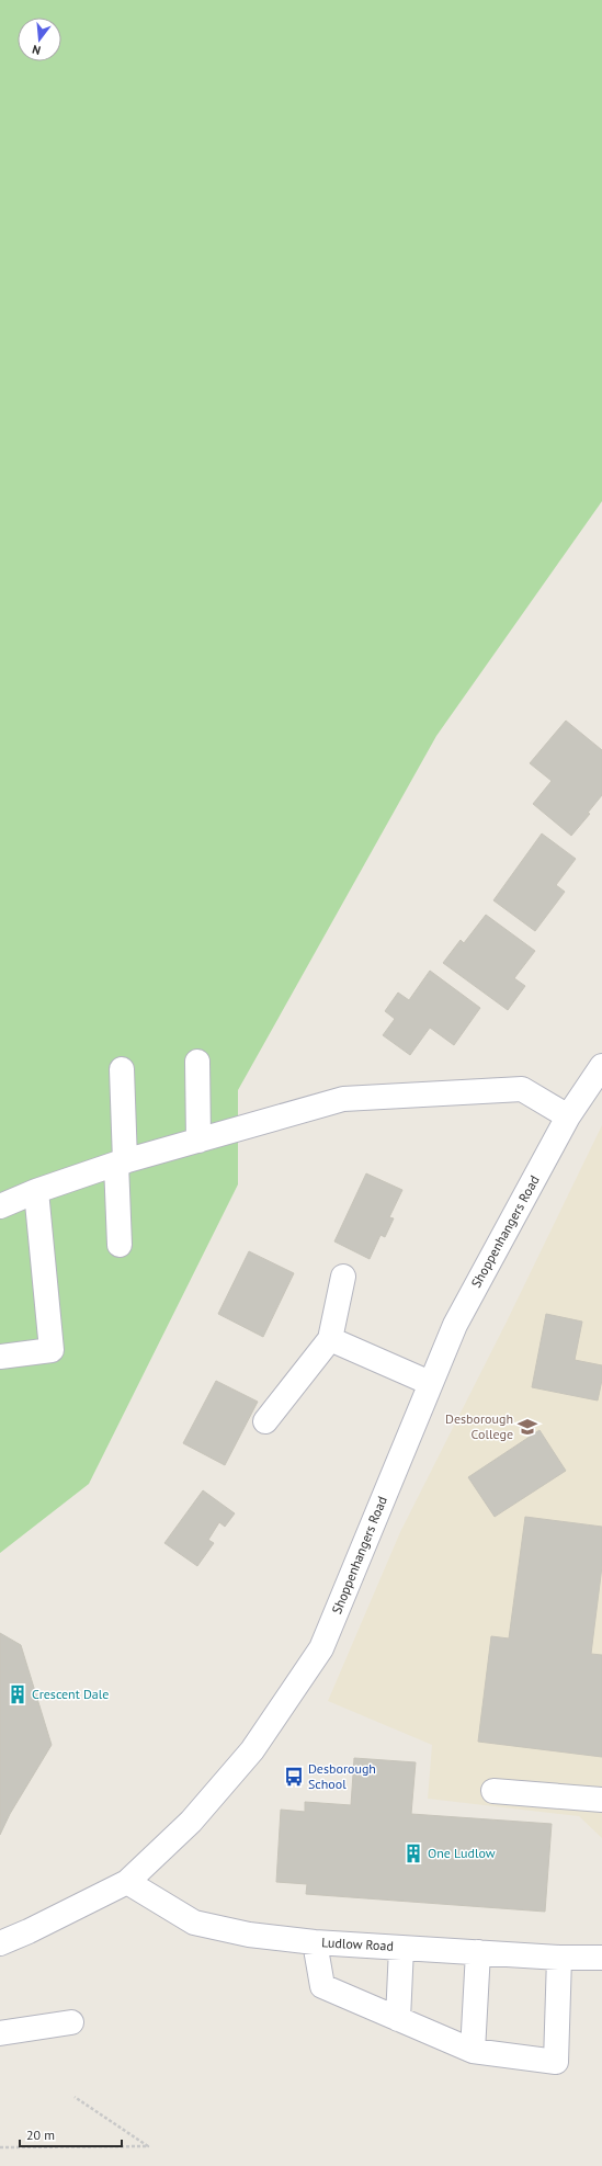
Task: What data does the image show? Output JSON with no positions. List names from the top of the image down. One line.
{"streets":{"street":["Shoppenhangers Road","Ludlow Road"]},"crossings":[["Shoppenhangers Road","Ludlow Road"]],"places":{"school or university":["Desborough College"],"building":["Crescent Dale","One Ludlow"],"bus stop":["Desborough School"]},"scale_bar":"20 m","north":"bottom"}
